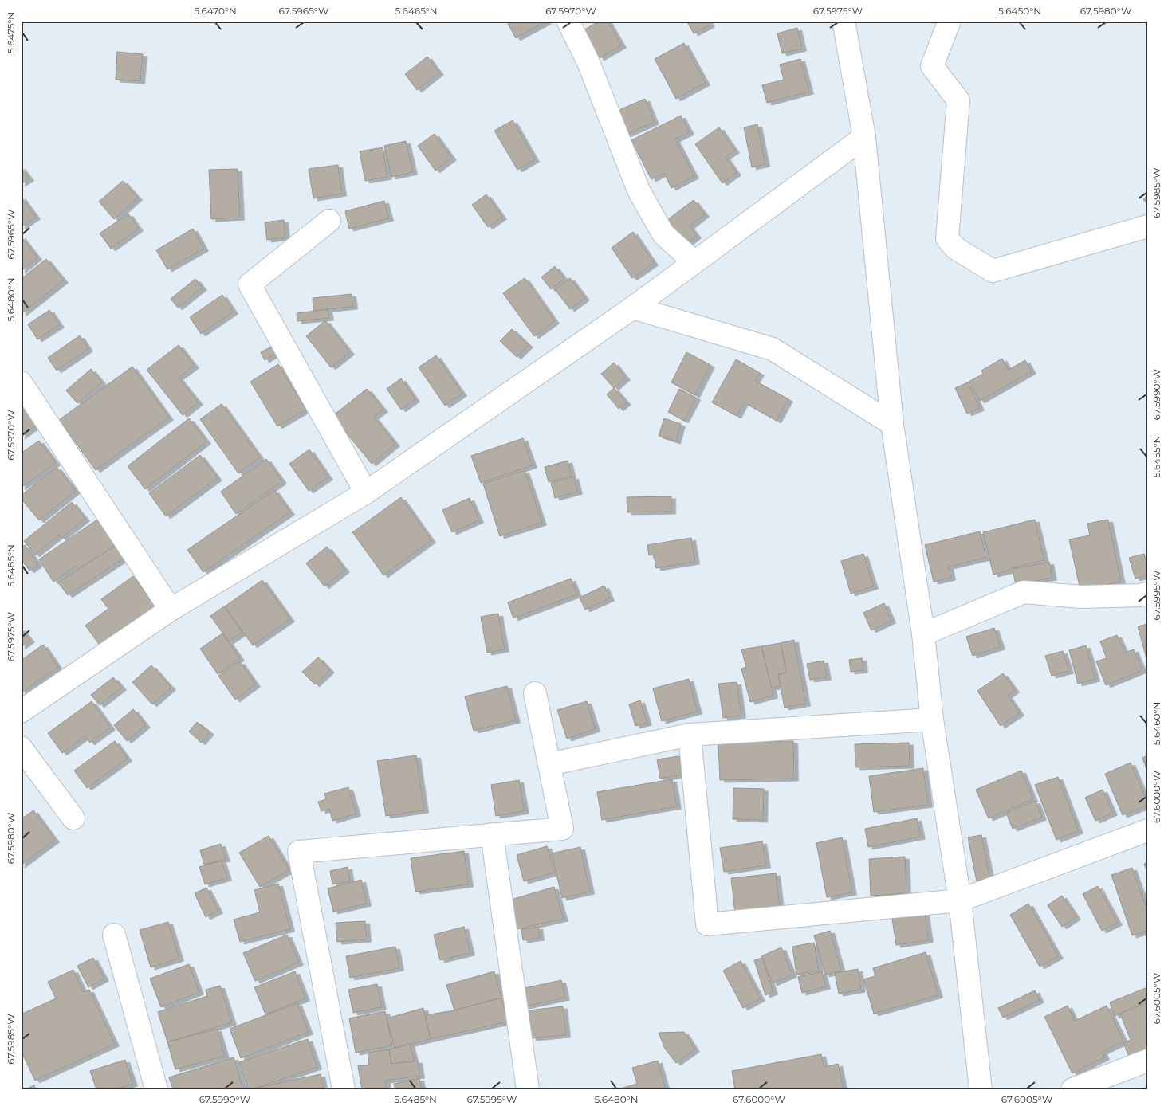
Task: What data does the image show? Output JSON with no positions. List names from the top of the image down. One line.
{"coordinates":["5.6470°N","67.5965°W","5.6465°N","67.5970°W","67.5975°W","5.6450°N","67.5980°W","5.6475°N","67.5985°W","5.6480°N","67.5990°W","5.6455°N","5.6485°N","67.5995°W","5.6460°N","67.6000°W","67.6005°W"]}
